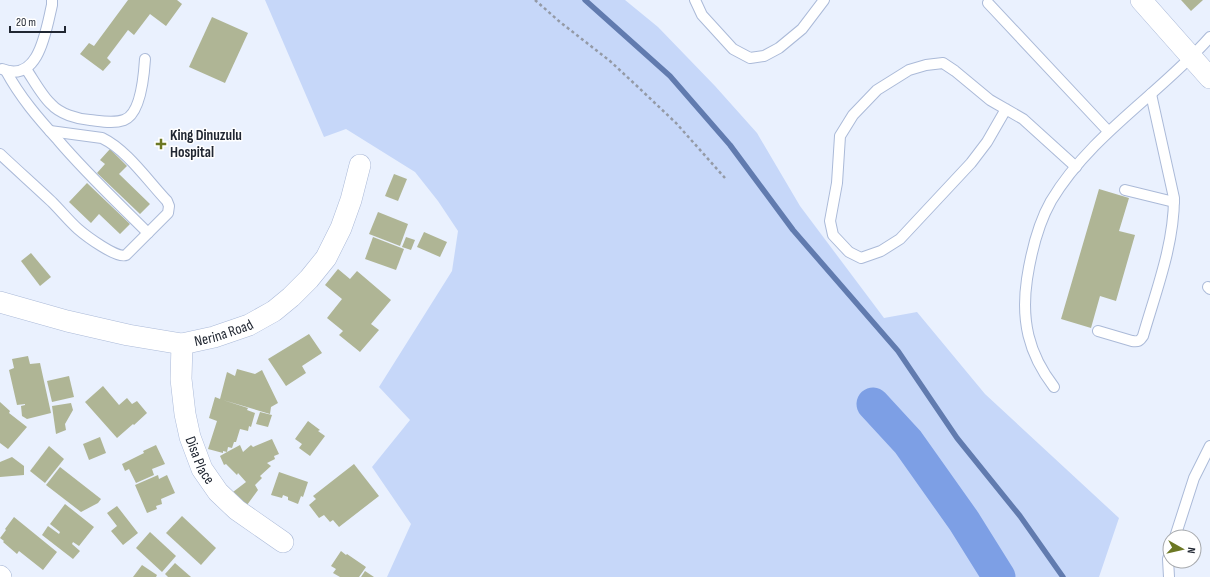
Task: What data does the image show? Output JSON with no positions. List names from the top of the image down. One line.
{"streets":{"street":["Nerina Road","Disa Place"]},"crossings":[["Nerina Road","Disa Place"]],"places":{"health":["King Dinuzulu Hospital"]},"scale_bar":"20 m","north":"right"}
